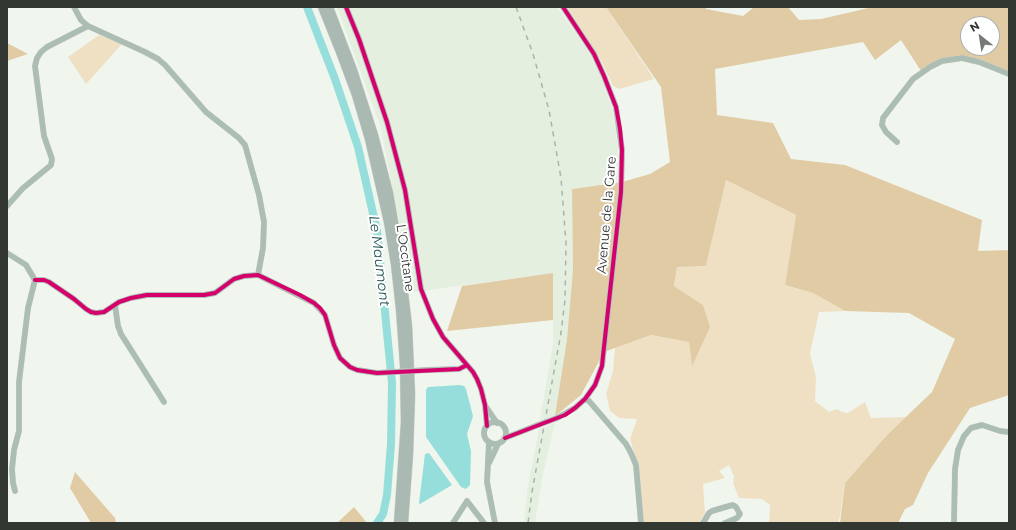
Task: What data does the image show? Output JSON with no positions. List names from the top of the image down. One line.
{"streets":{"highway":["L'Occitane"],"street":["Avenue de la Gare"]},"water":["Le Maumont"],"north":"top left"}
